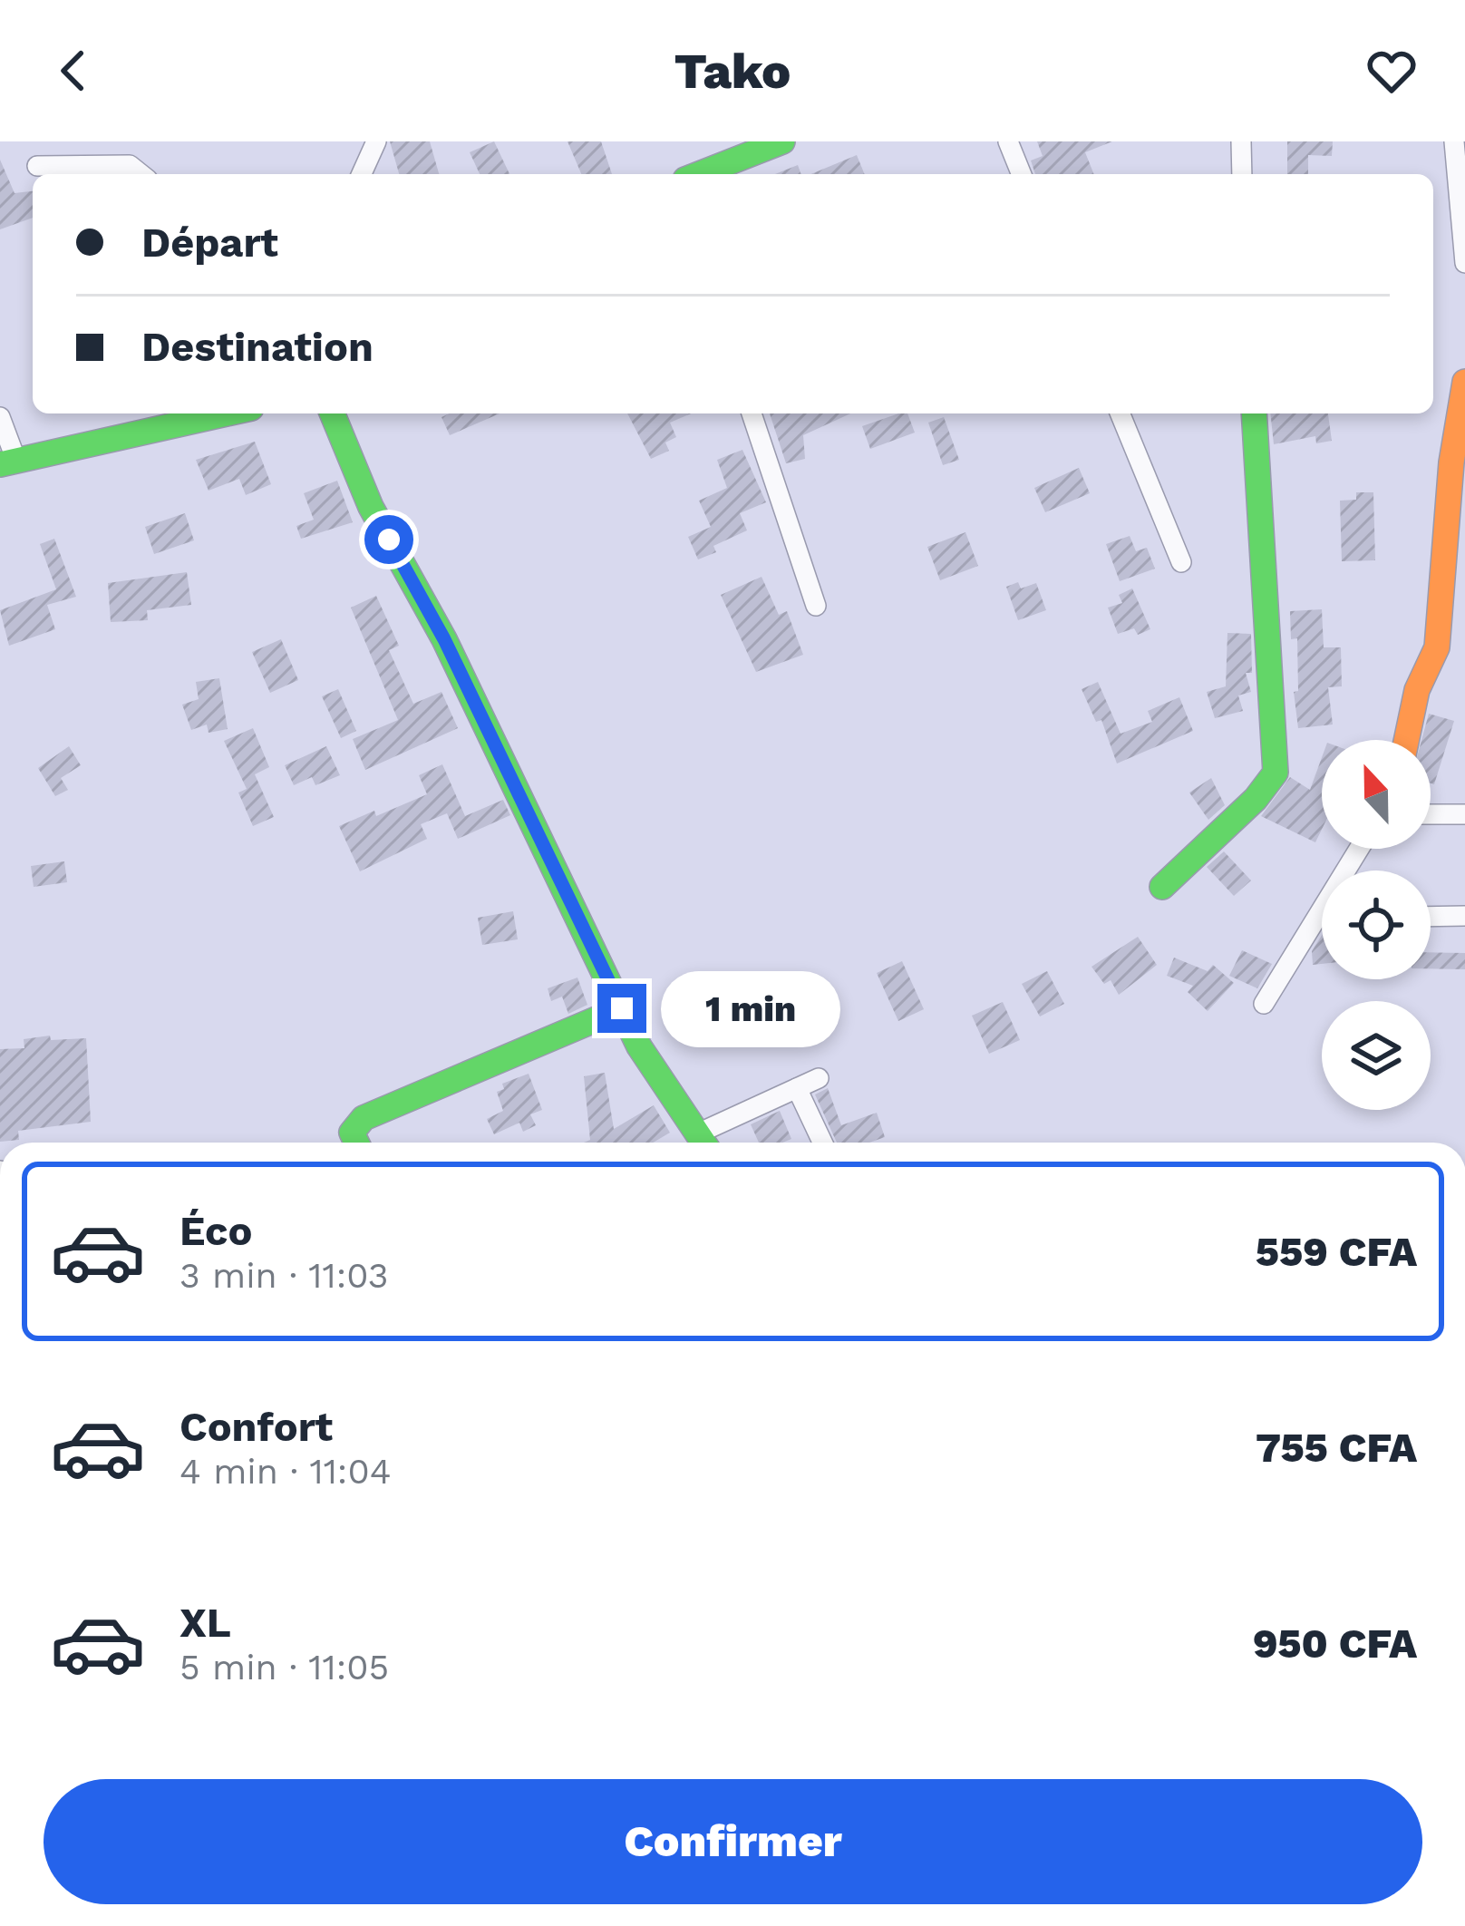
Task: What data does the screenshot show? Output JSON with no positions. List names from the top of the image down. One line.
{"north":"top","page":{"header":"Tako","banner":["Départ","Destination"],"bubble":"1 min","list":[{"name":"Éco","note":"3 min · 11:03","value":"559 CFA"},{"name":"Confort","note":"4 min · 11:04","value":"755 CFA"},{"name":"XL","note":"5 min · 11:05","value":"950 CFA"}],"buttons":"Confirmer"}}
